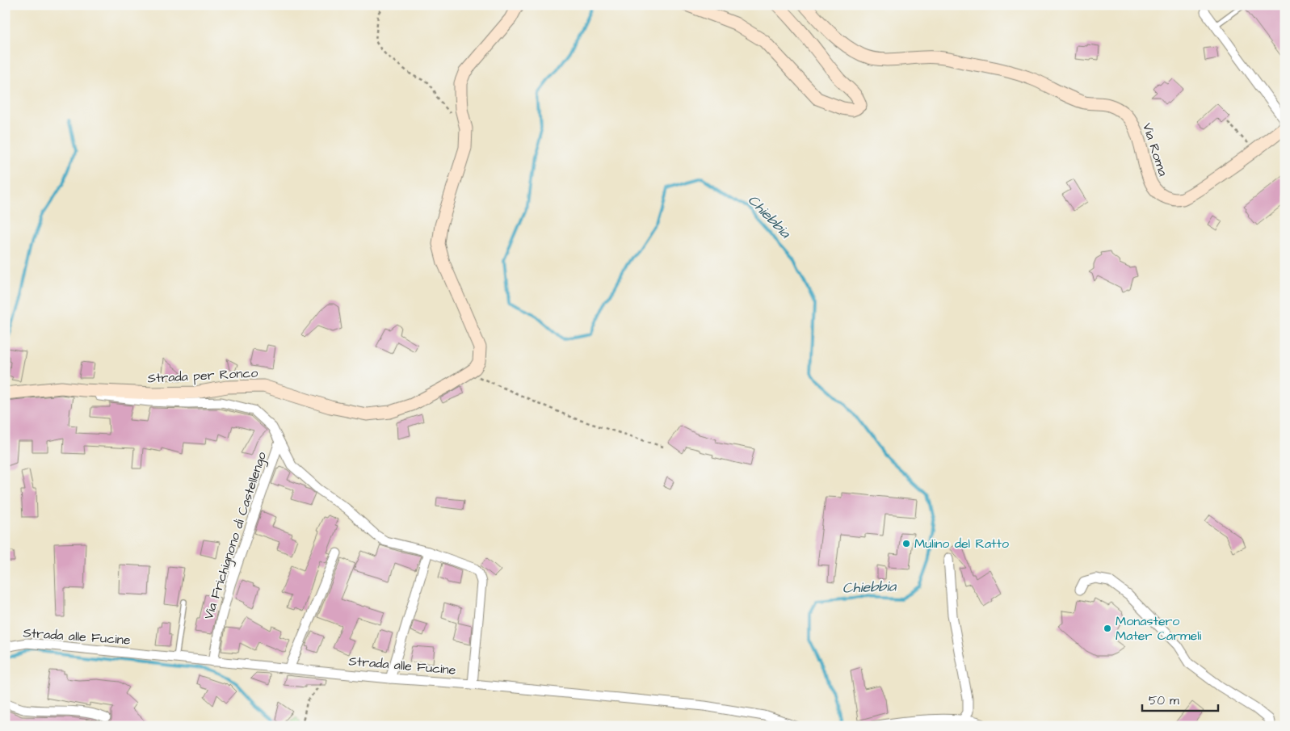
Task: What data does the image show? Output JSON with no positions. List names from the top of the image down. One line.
{"streets":{"street":["Via Roma","Strada per Ronco","Via Frichignono di Castellengo","Strada alle Fucine"]},"crossings":[["Via Frichignono di Castellengo","Strada alle Fucine"]],"water":["Chiebbia"],"places":["Mulino del Ratto","Monastero Mater Carmeli"],"scale_bar":"50 m"}
